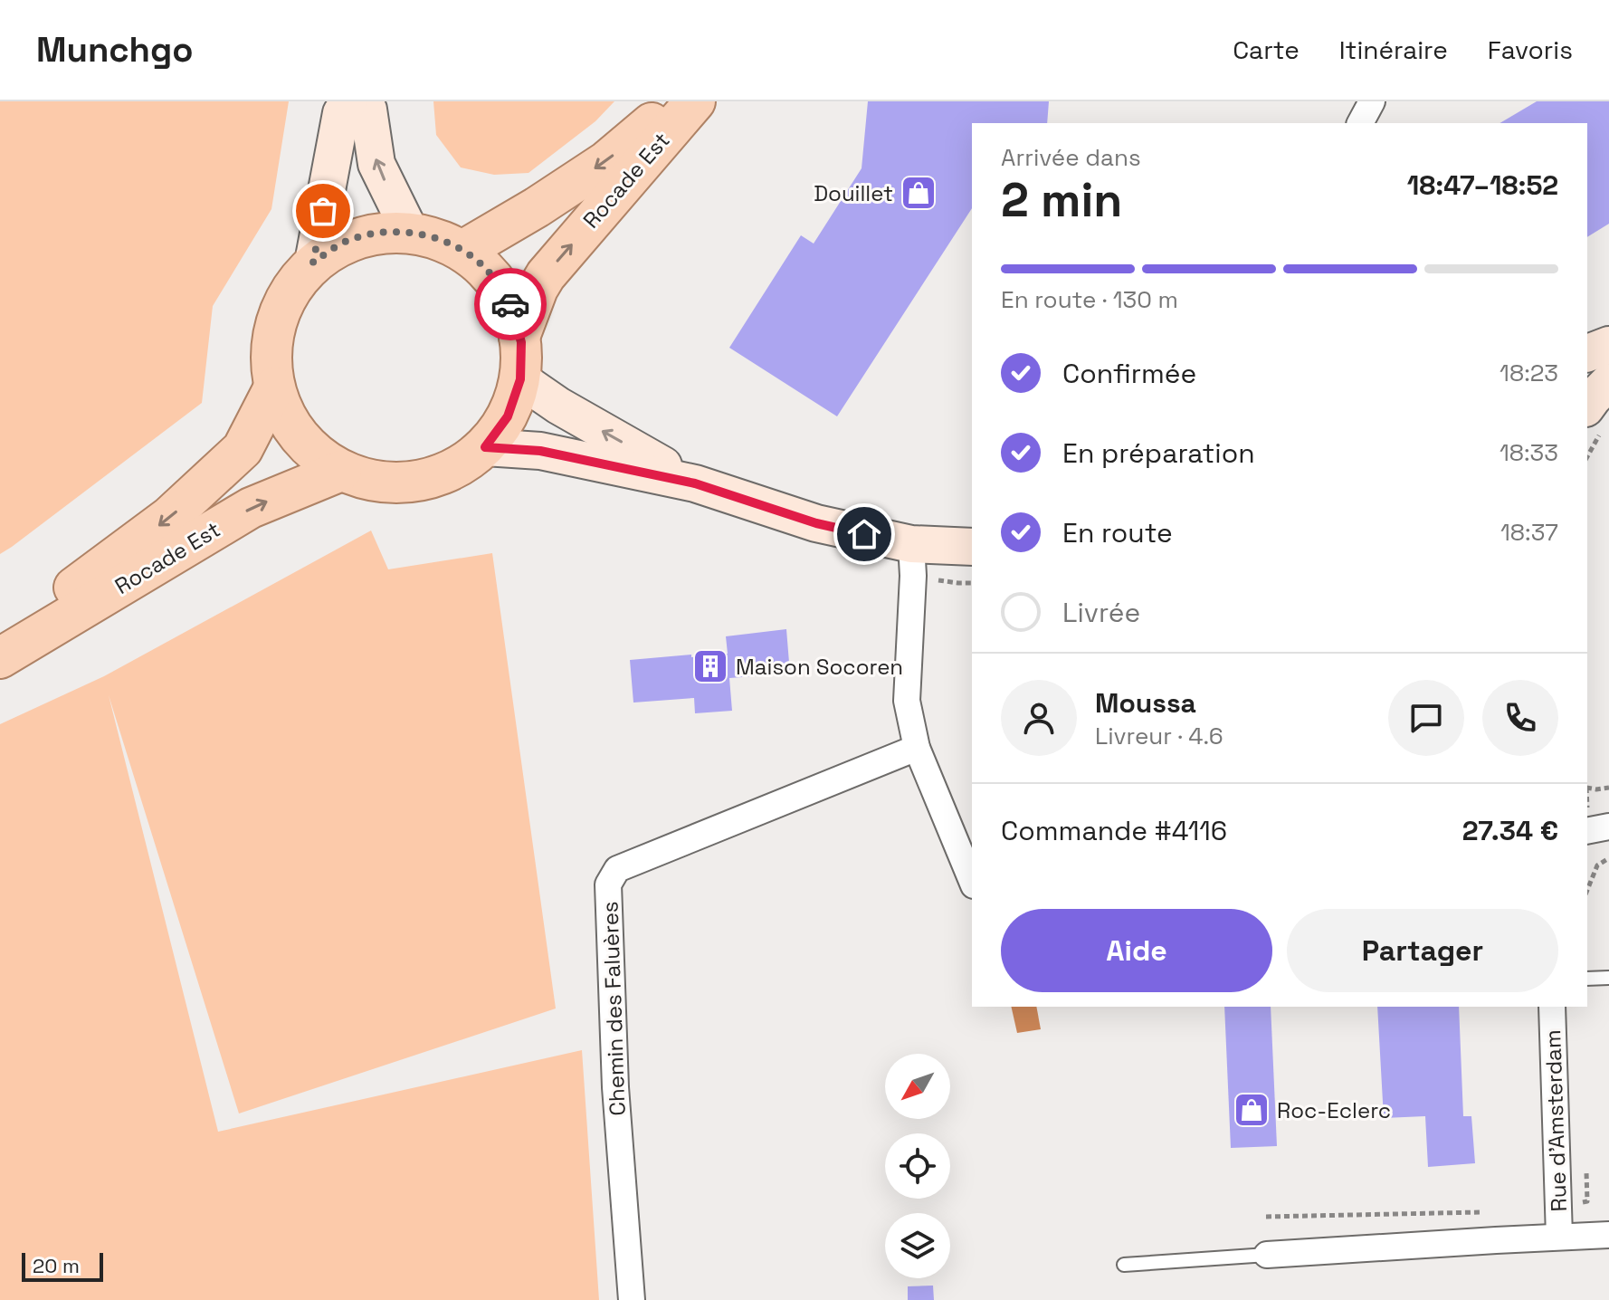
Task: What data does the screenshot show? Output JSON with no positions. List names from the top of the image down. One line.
{"streets":{"main road":["Rocade Est"],"street":["Chemin des Faluères","Rue d'Amsterdam"]},"places":{"shop":["Douillet","Roc-Eclerc"],"building":["Maison Socoren"]},"scale_bar":"20 m","north":"bottom left","page":{"header":"Munchgo","nav":["Carte","Itinéraire","Favoris"],"heading":["2 min","Arrivée dans","18:47–18:52"],"panel":["Moussa","Livreur · 4.6","Commande #4116","27.34 €"],"bar":"En route · 130 m","list":[["Confirmée","18:23"],["En préparation","18:33"],["En route","18:37"],"Livrée"],"buttons":["Aide","Partager"],"scale":"20 m"}}
